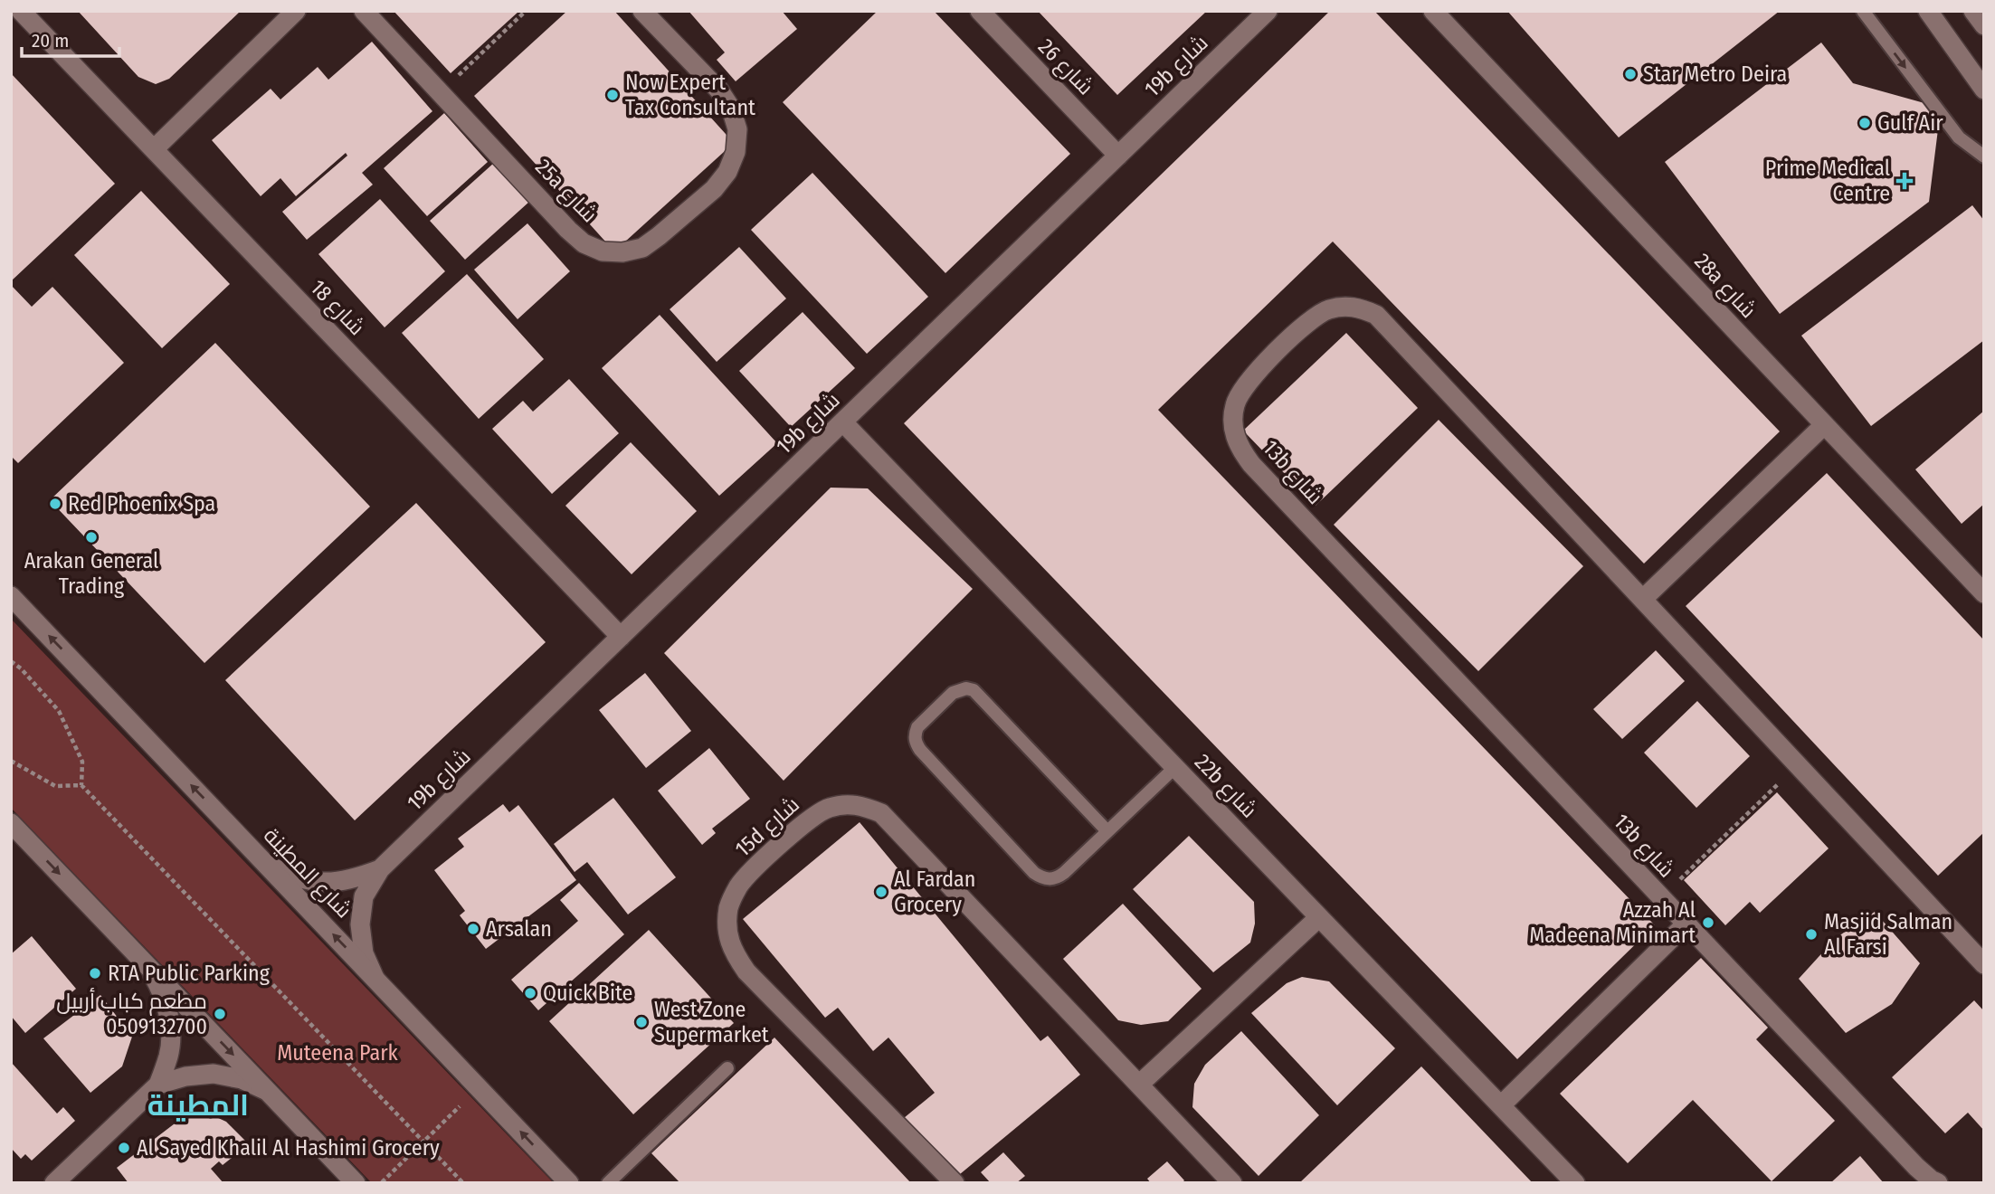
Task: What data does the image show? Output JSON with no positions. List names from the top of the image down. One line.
{"streets":{"street":["19b شارع","شارع 26","25a شارع","28a شارع","شارع 18","13b شارع","22b شارع","15d شارع","شارع المطينة"]},"crossings":[["19b شارع","شارع 26"],["19b شارع","شارع 18"],["19b شارع","22b شارع"],["19b شارع","شارع المطينة"]],"districts":["المطينة"],"parks":["Muteena Park"],"places":{"other":["Star Metro Deira","Now Expert Tax Consultant","Gulf Air","Red Phoenix Spa","Arakan General Trading","Al Fardan Grocery","Azzah Al Madeena Minimart","Arsalan","Masjid Salman Al Farsi","RTA Public Parking","Quick Bite","مطعم كباب أربيل 0509132700","West Zone Supermarket","Al Sayed Khalil Al Hashimi Grocery"],"health":["Prime Medical Centre"]},"scale_bar":"20 m"}
